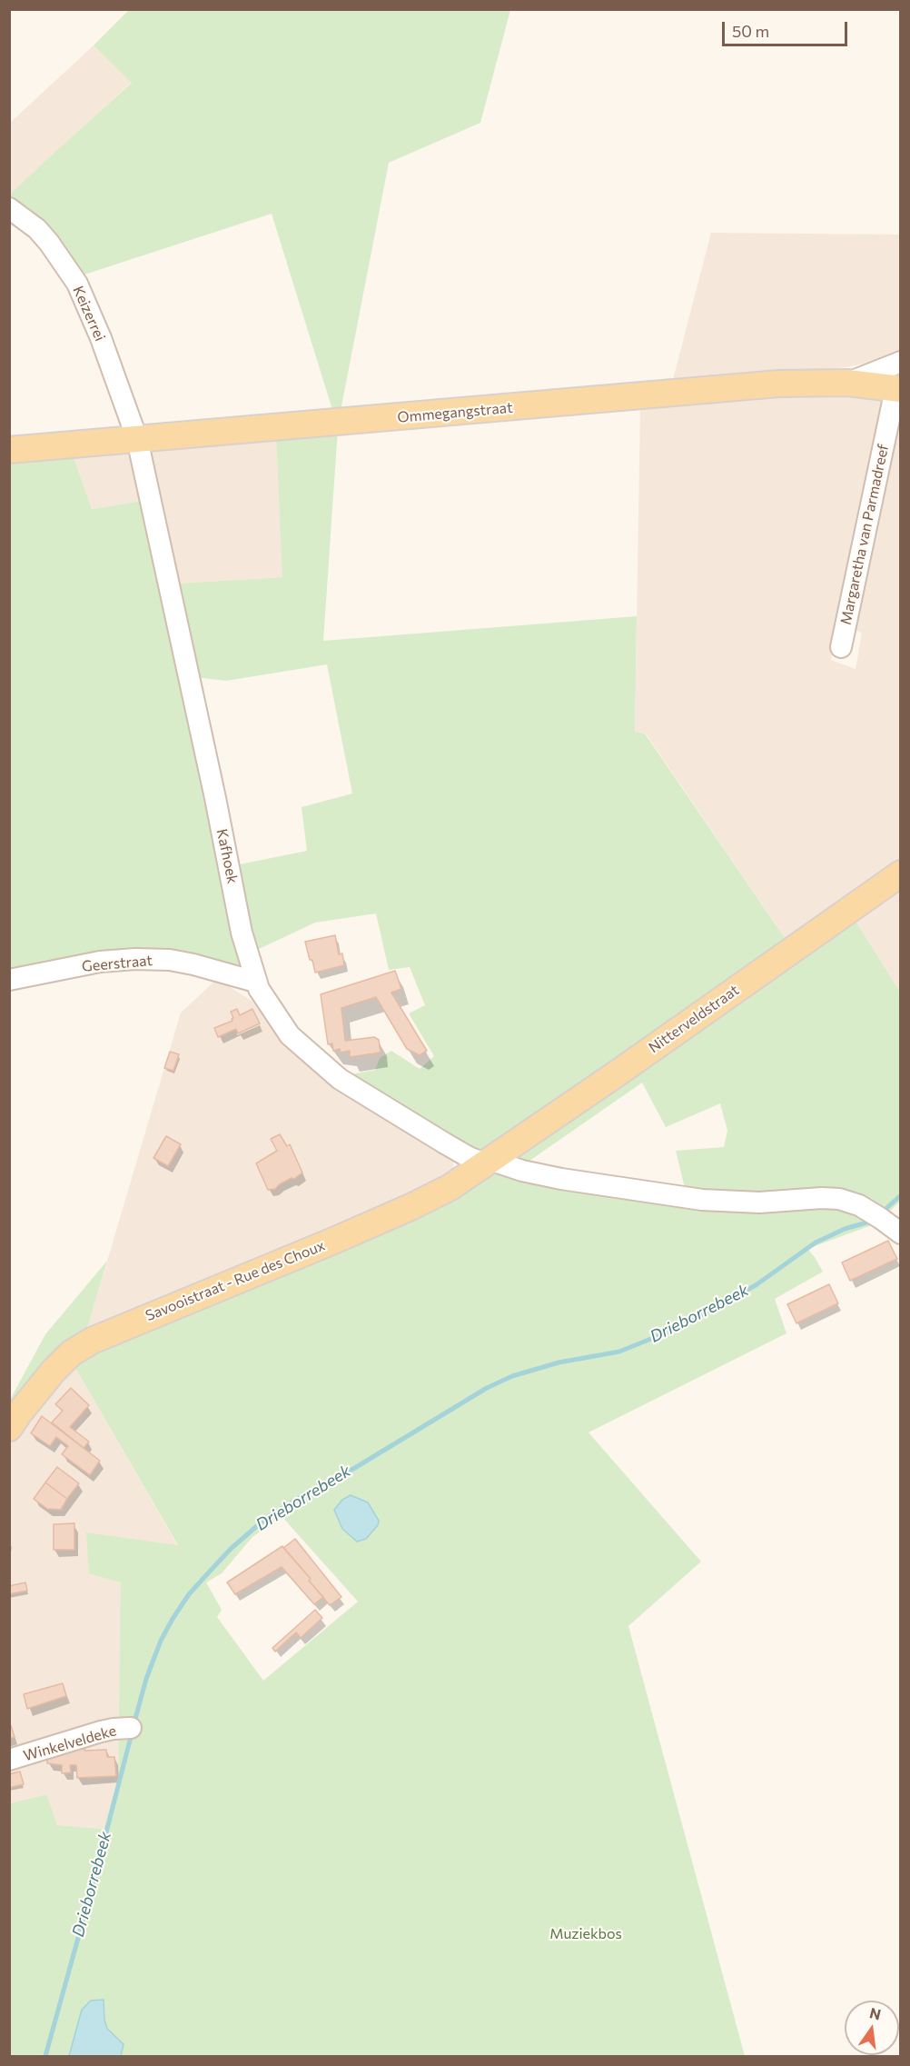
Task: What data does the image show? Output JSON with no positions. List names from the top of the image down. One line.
{"streets":{"main road":["Ommegangstraat","Nitterveldstraat","Savooistraat - Rue des Choux"],"street":["Keizerrei","Margaretha van Parmadreef","Kafhoek","Geerstraat","Winkelveldeke"]},"crossings":[["Keizerrei","Ommegangstraat"],["Keizerrei","Kafhoek"],["Ommegangstraat","Margaretha van Parmadreef"],["Ommegangstraat","Kafhoek"],["Kafhoek","Geerstraat"],["Kafhoek","Nitterveldstraat"],["Kafhoek","Savooistraat - Rue des Choux"],["Nitterveldstraat","Savooistraat - Rue des Choux"]],"water":["Drieborrebeek"],"parks":["Muziekbos"],"scale_bar":"50 m","north":"top"}
